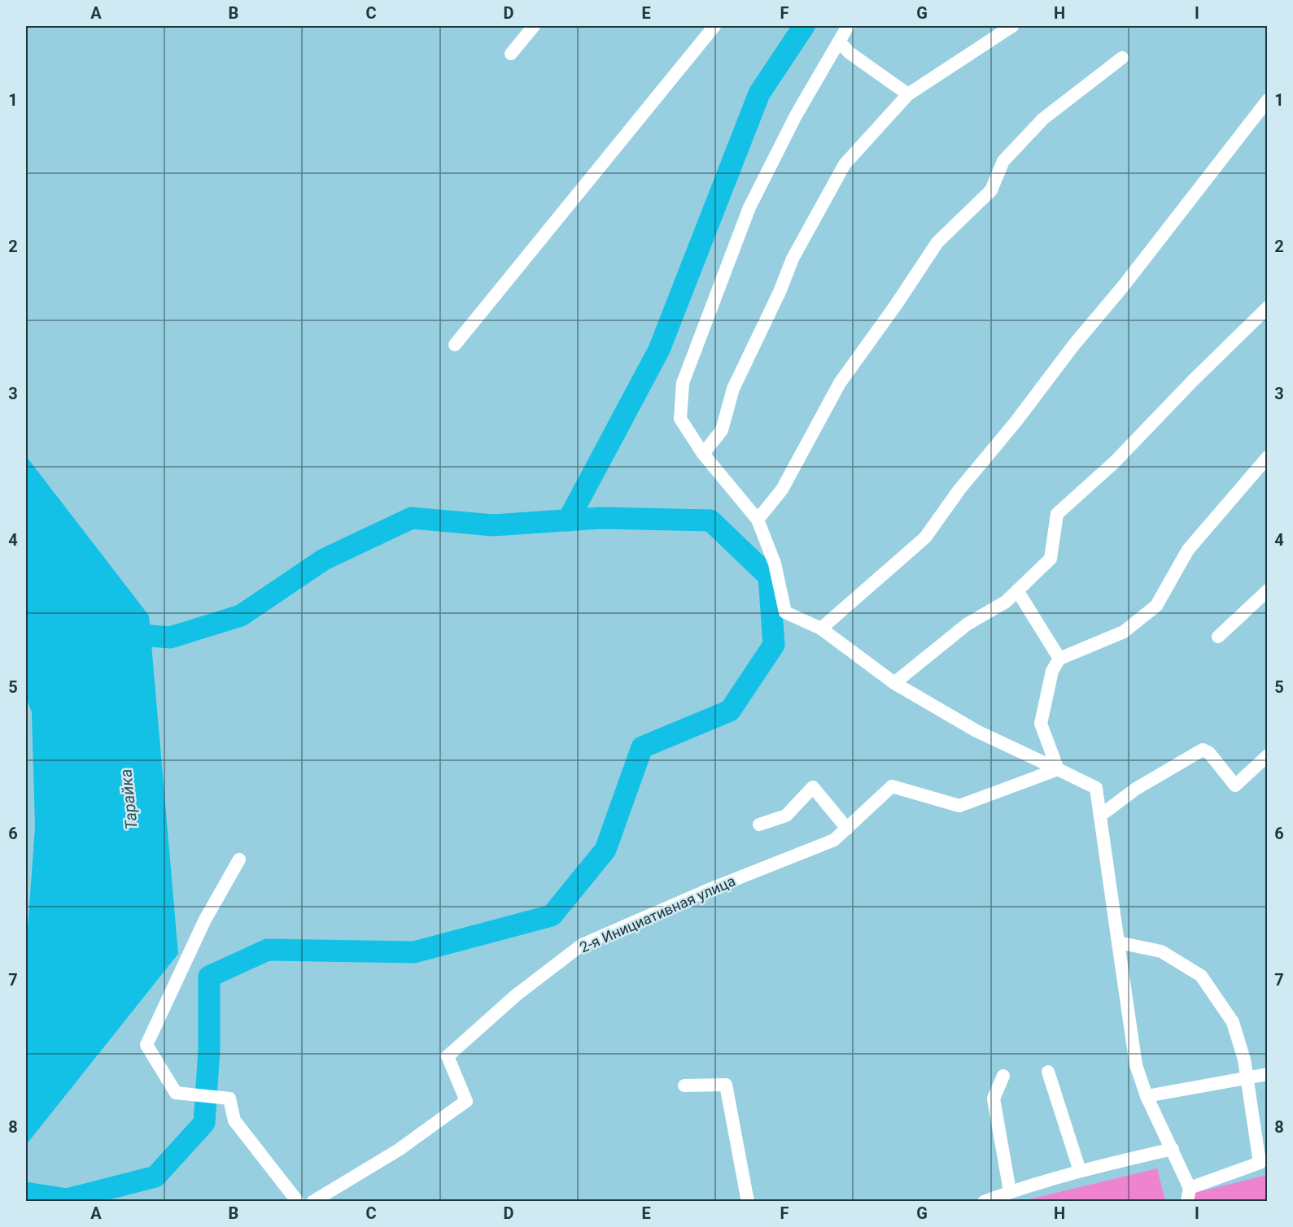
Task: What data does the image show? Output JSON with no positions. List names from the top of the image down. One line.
{"streets":{"street":["2-я Инициативная улица"]},"water":["Тарайка"],"grid":{"columns":["A","B","C","D","E","F","G","H","I"],"rows":["1","2","3","4","5","6","7","8"]}}
